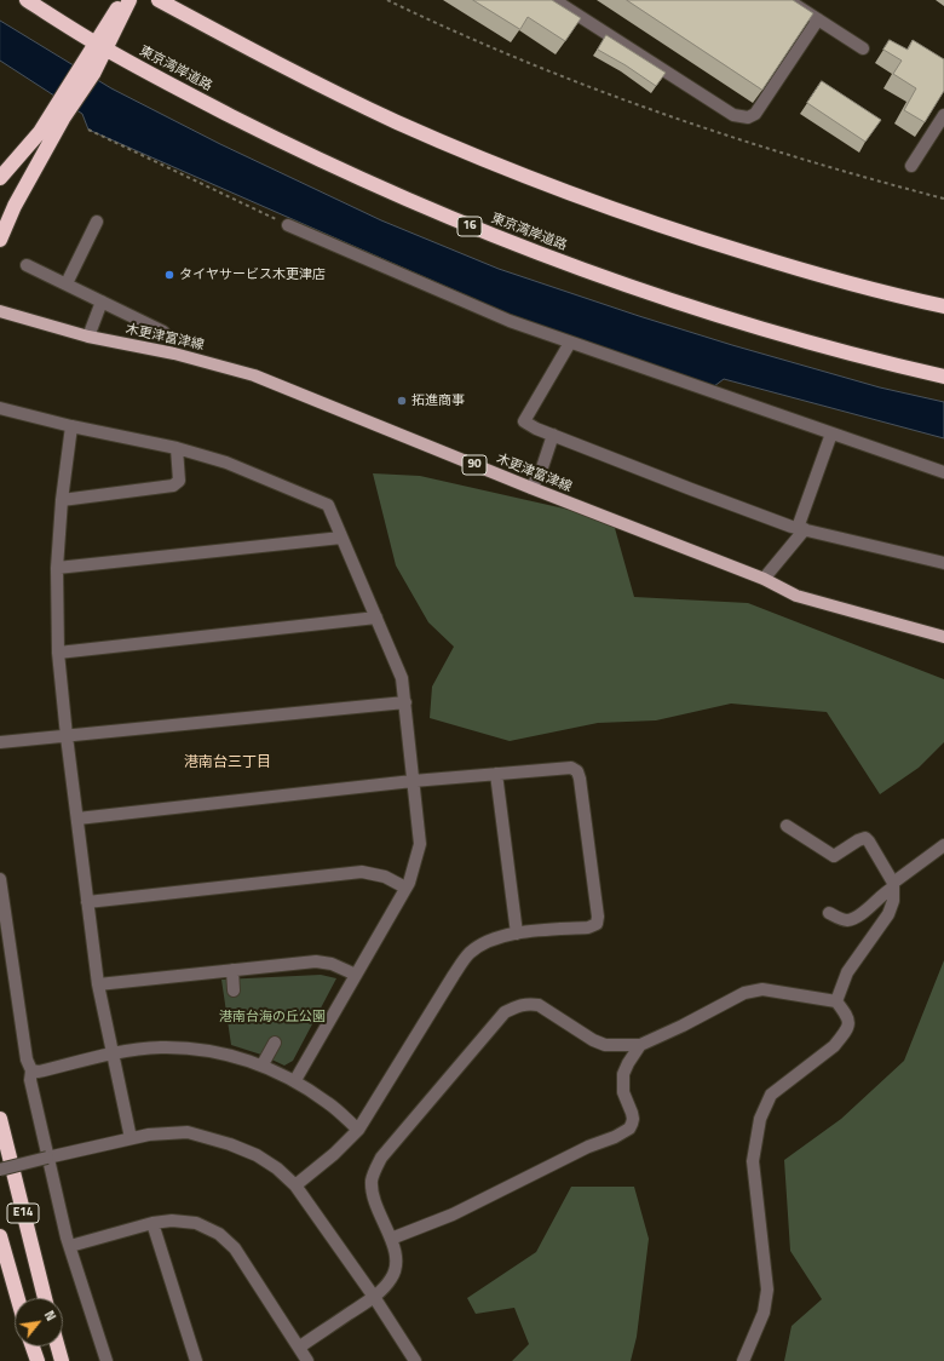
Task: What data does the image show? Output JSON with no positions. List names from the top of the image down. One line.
{"streets":{"highway":["東京湾岸道路","16","E14"],"main road":["木更津富津線","90"]},"districts":["港南台三丁目"],"parks":["港南台海の丘公園"],"places":["タイヤサービス木更津店","拓進商事"],"north":"top right"}
